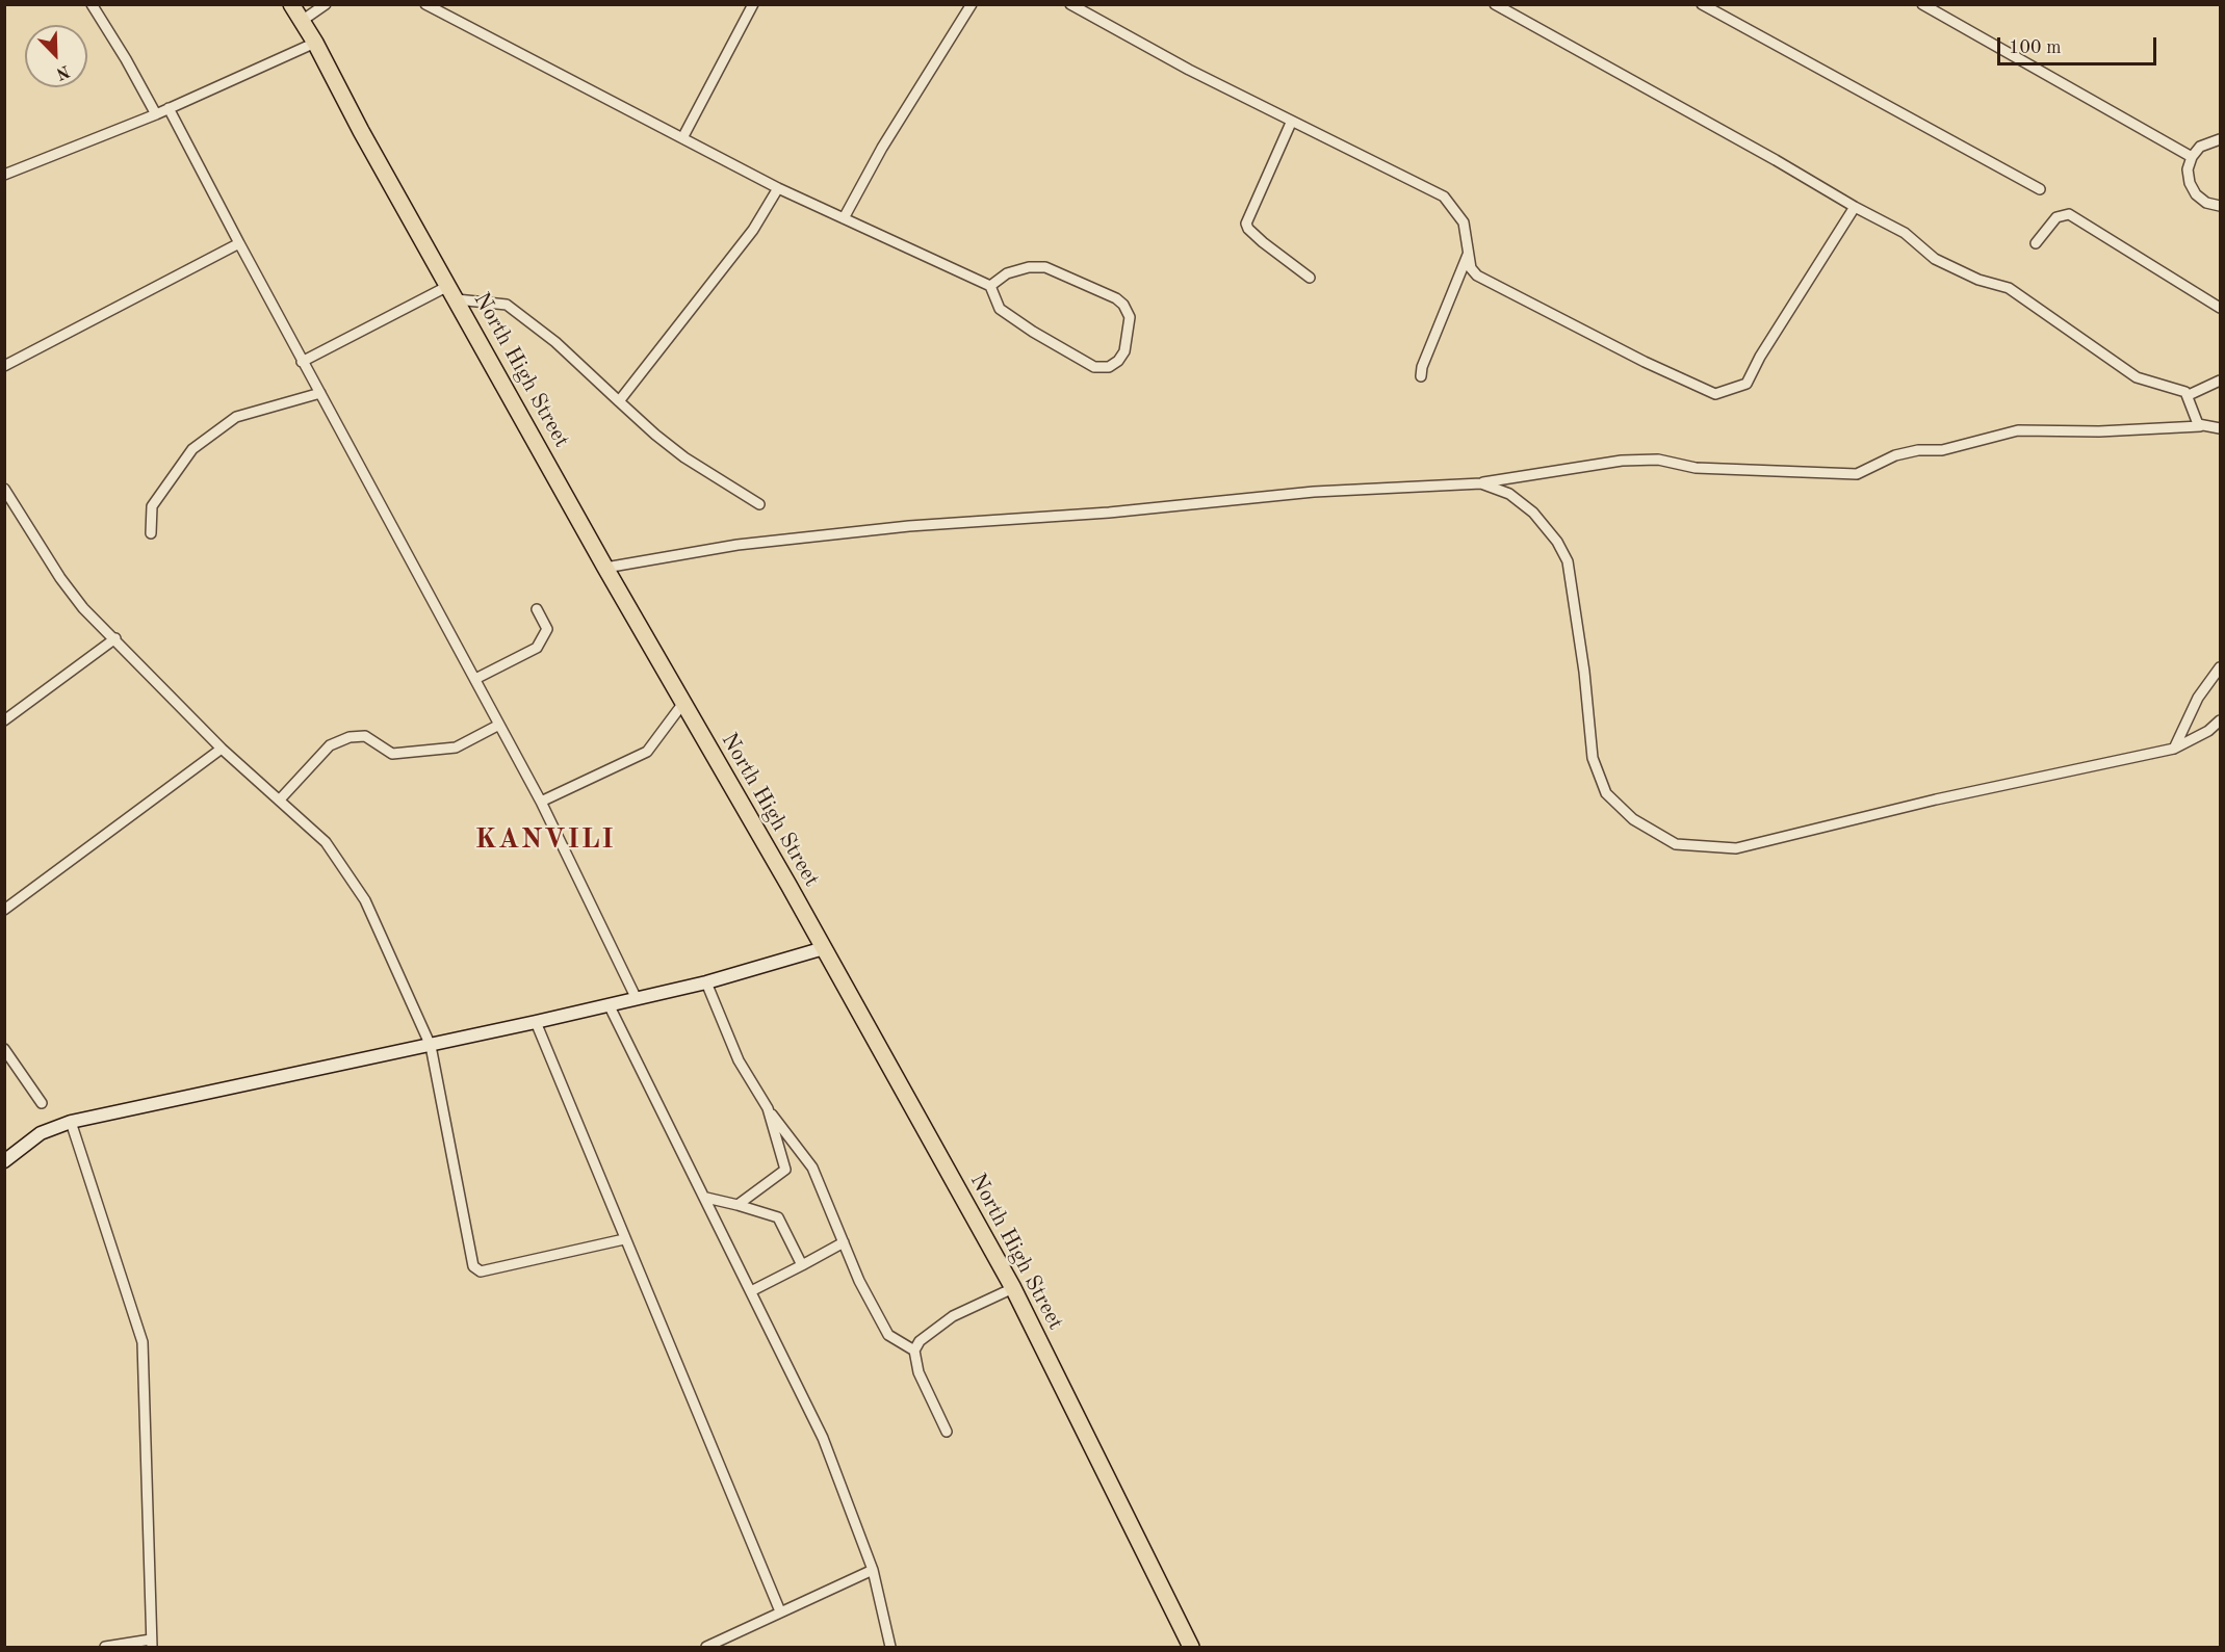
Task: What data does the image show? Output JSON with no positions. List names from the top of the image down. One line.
{"streets":{"highway":["North High Street"]},"districts":["KANVILI"],"scale_bar":"100 m","north":"bottom right"}
